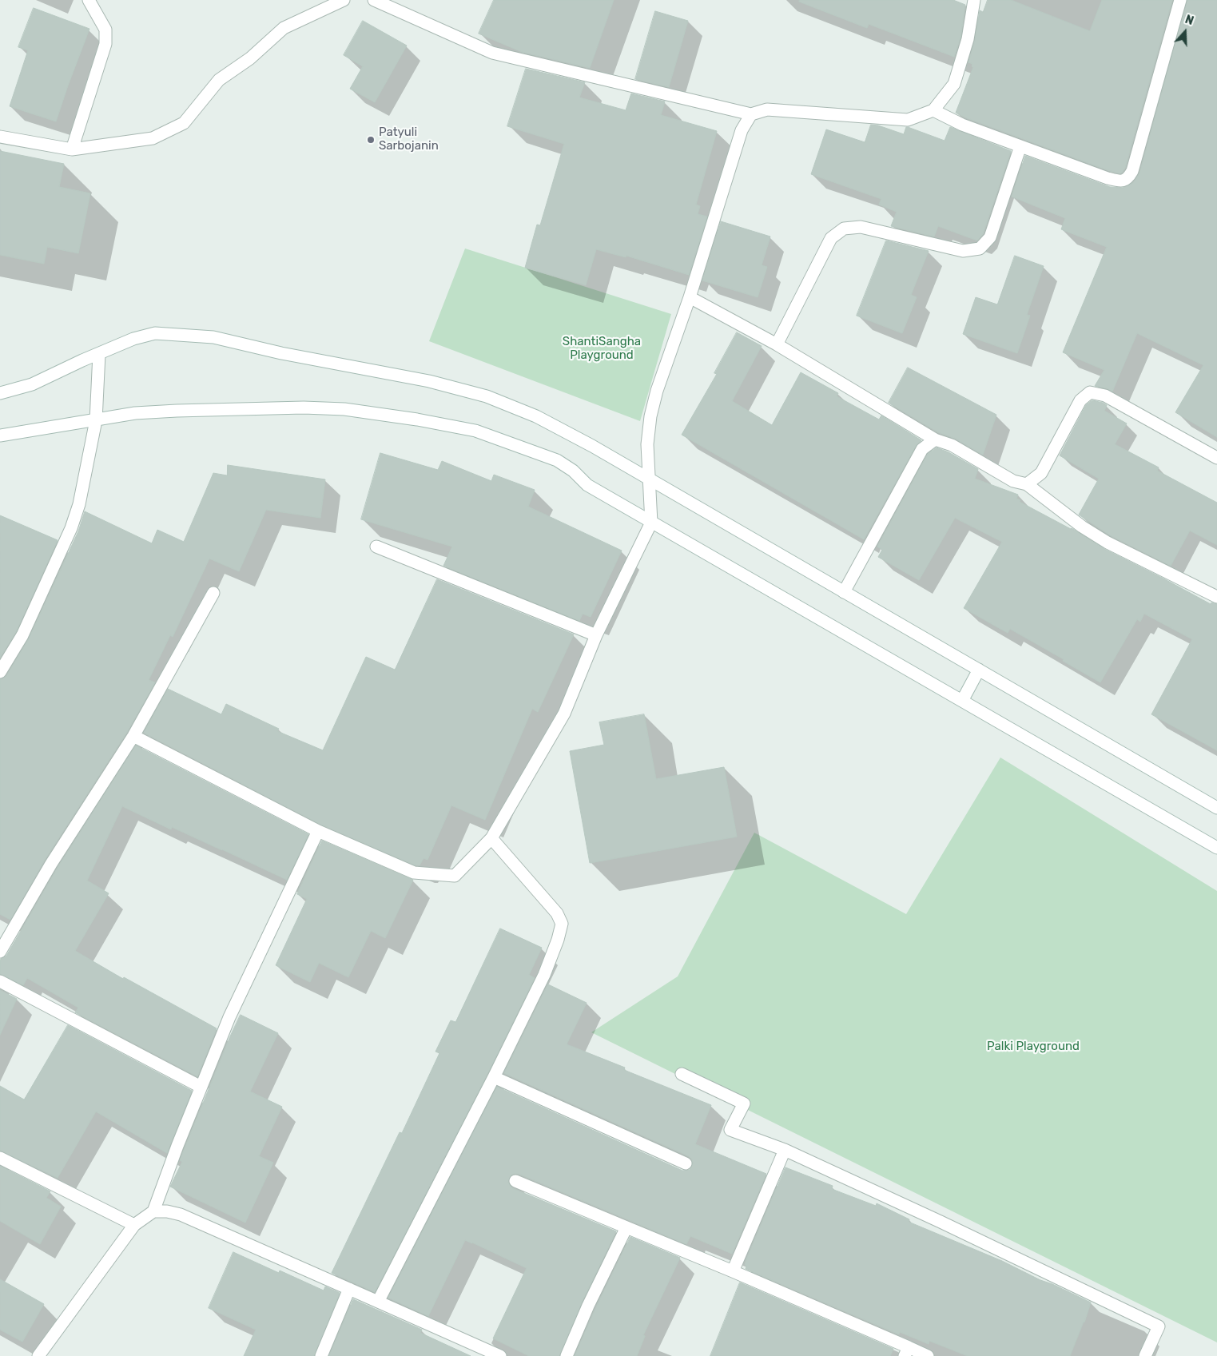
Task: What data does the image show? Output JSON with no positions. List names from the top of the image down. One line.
{"parks":["ShantiSangha Playground","Palki Playground"],"places":["Patyuli Sarbojanin"],"north":"top"}
